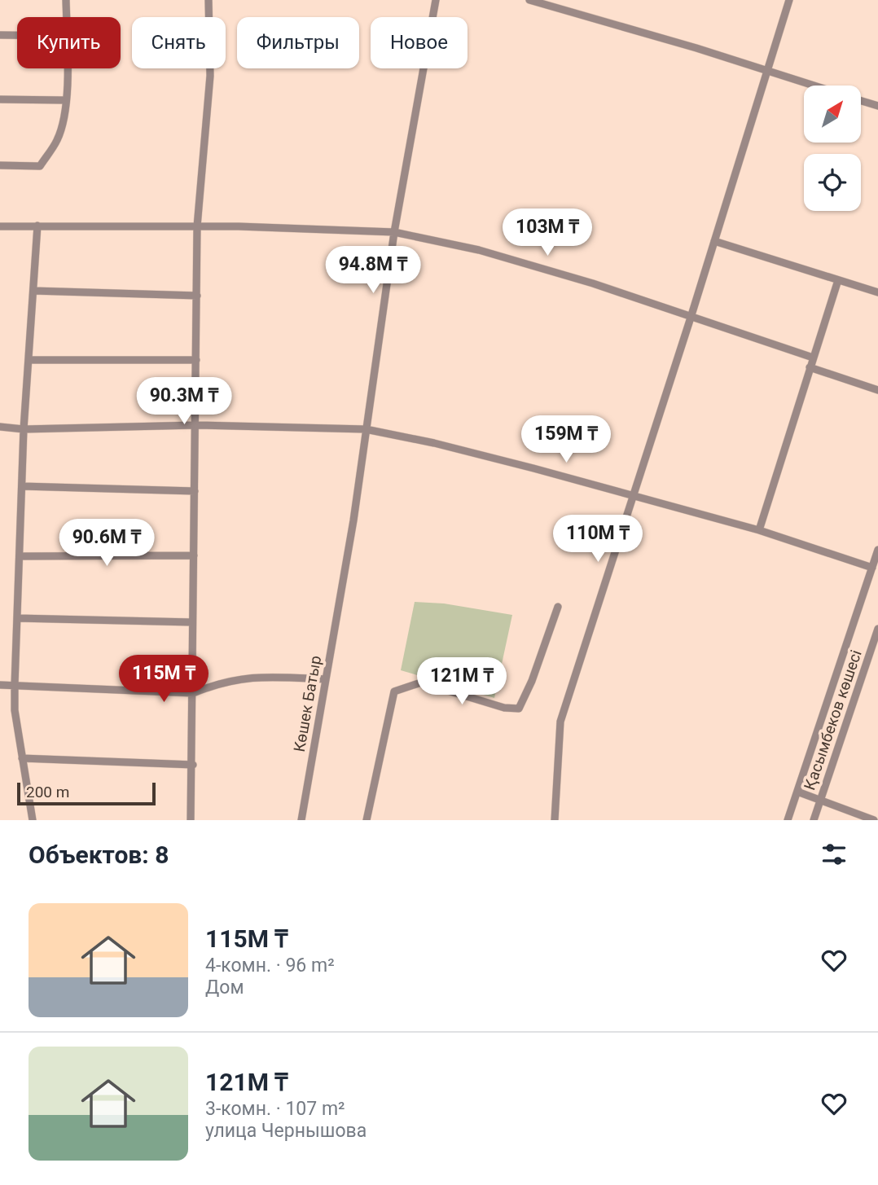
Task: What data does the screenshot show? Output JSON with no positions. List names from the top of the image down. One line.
{"streets":{"street":["Көшек Батыр","Қасымбеков көшесі"]},"scale_bar":"200 m","north":"top right","page":{"chip":["Купить","Снять","Фильтры","Новое"],"price":["103M ₸","94.8M ₸","90.3M ₸","159M ₸","110M ₸","90.6M ₸","115M ₸","121M ₸"],"scale":"200 m","heading":"Объектов: 8","list":[{"name":"115M ₸","note":"4-комн. · 96 m² · Дом"},{"name":"121M ₸","note":"3-комн. · 107 m² · улица Чернышова"}]}}
